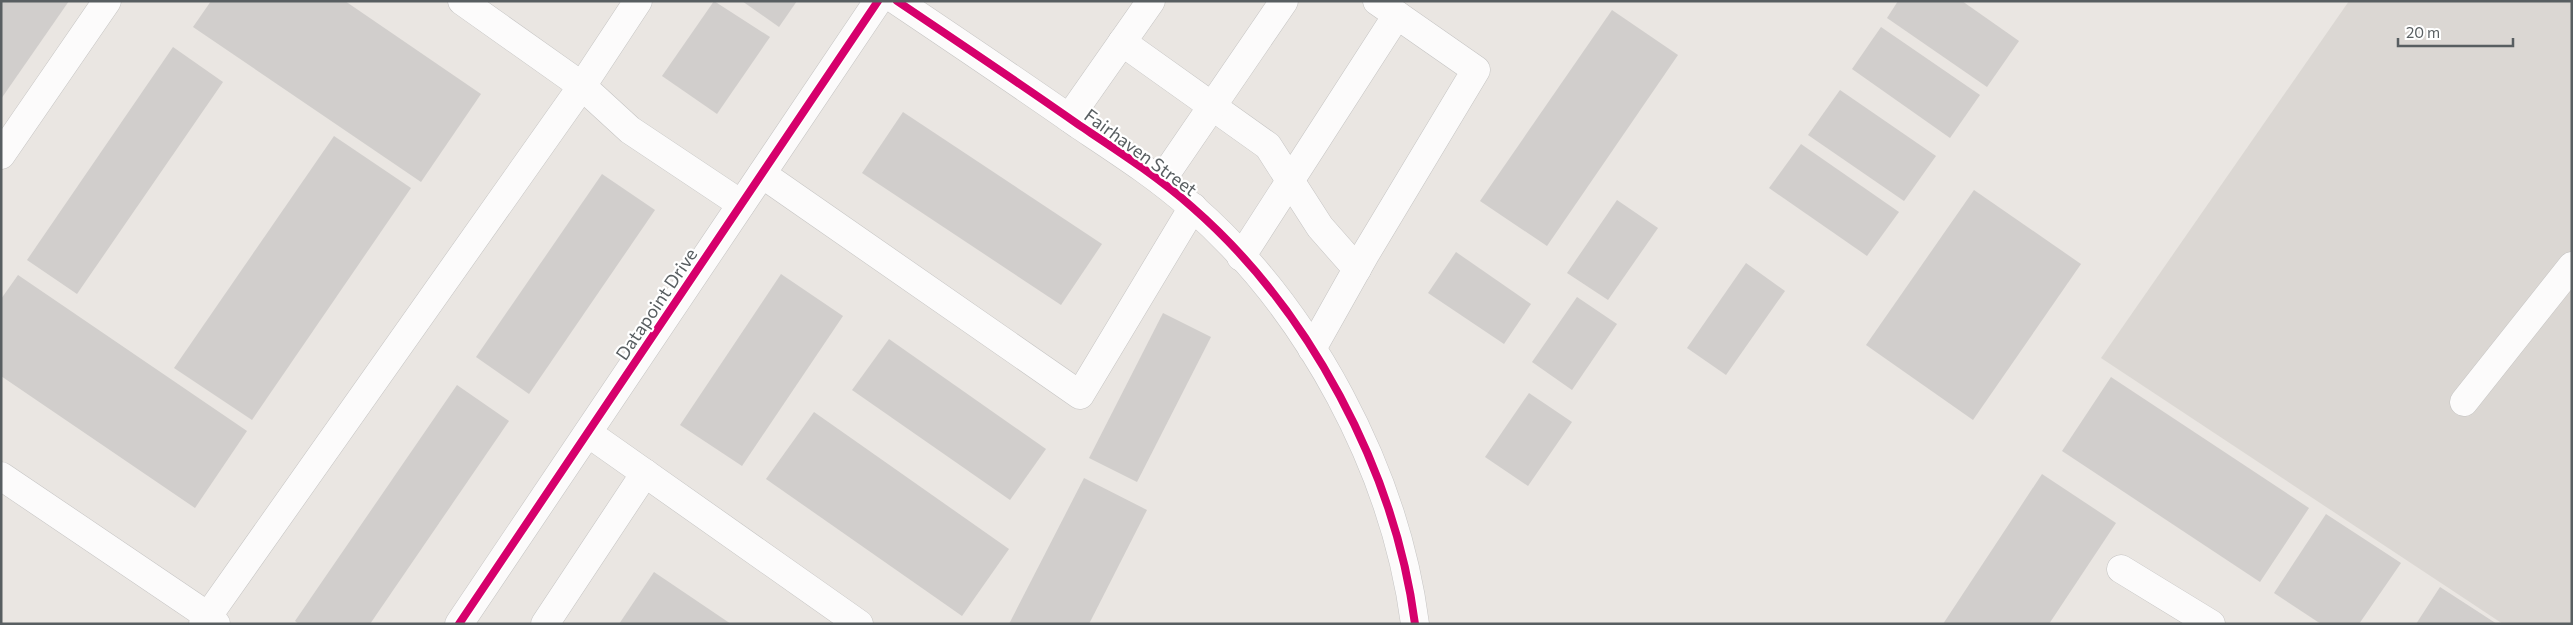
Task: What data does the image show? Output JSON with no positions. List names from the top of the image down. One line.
{"streets":{"street":["Fairhaven Street","Datapoint Drive"]},"scale_bar":"20 m"}
